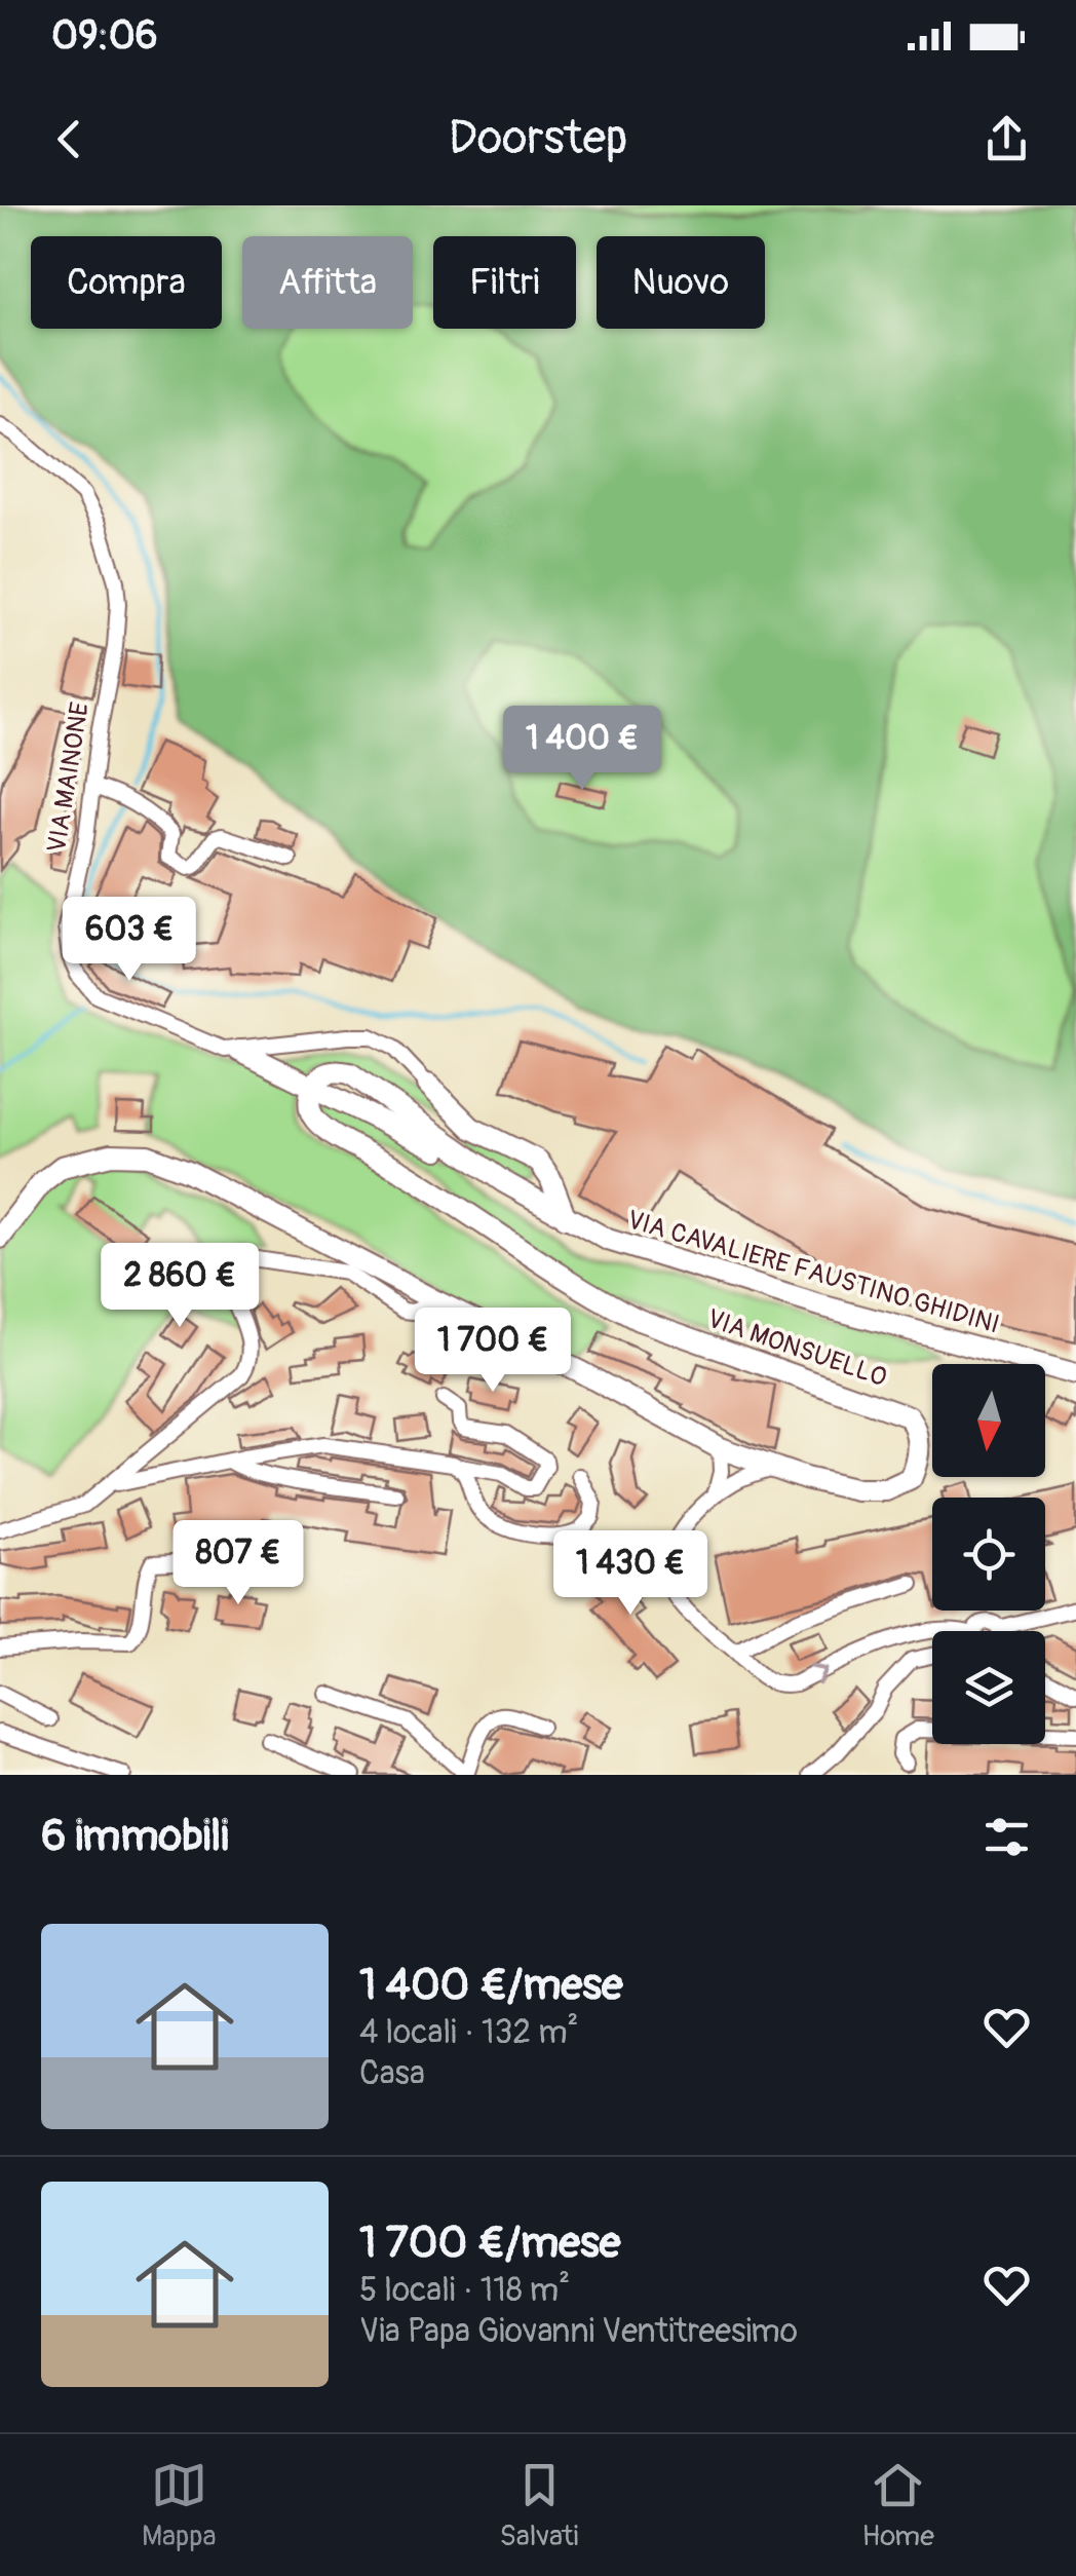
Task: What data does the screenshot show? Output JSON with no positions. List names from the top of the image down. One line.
{"streets":{"main road":["VIA CAVALIERE FAUSTINO GHIDINI","VIA MONSUELLO"],"street":["VIA MAINONE"]},"crossings":[["VIA CAVALIERE FAUSTINO GHIDINI","VIA MONSUELLO"]],"north":"bottom","page":{"status":"09:06","header":"Doorstep","chip":["Compra","Affitta","Filtri","Nuovo"],"price":["1 400 €","603 €","2 860 €","1 700 €","807 €","1 430 €"],"heading":"6 immobili","list":[{"name":"1 400 €/mese","note":"4 locali · 132 m² · Casa"},{"name":"1 700 €/mese","note":"5 locali · 118 m² · Via Papa Giovanni Ventitreesimo"}],"tabs":["Mappa","Salvati","Home"]}}
